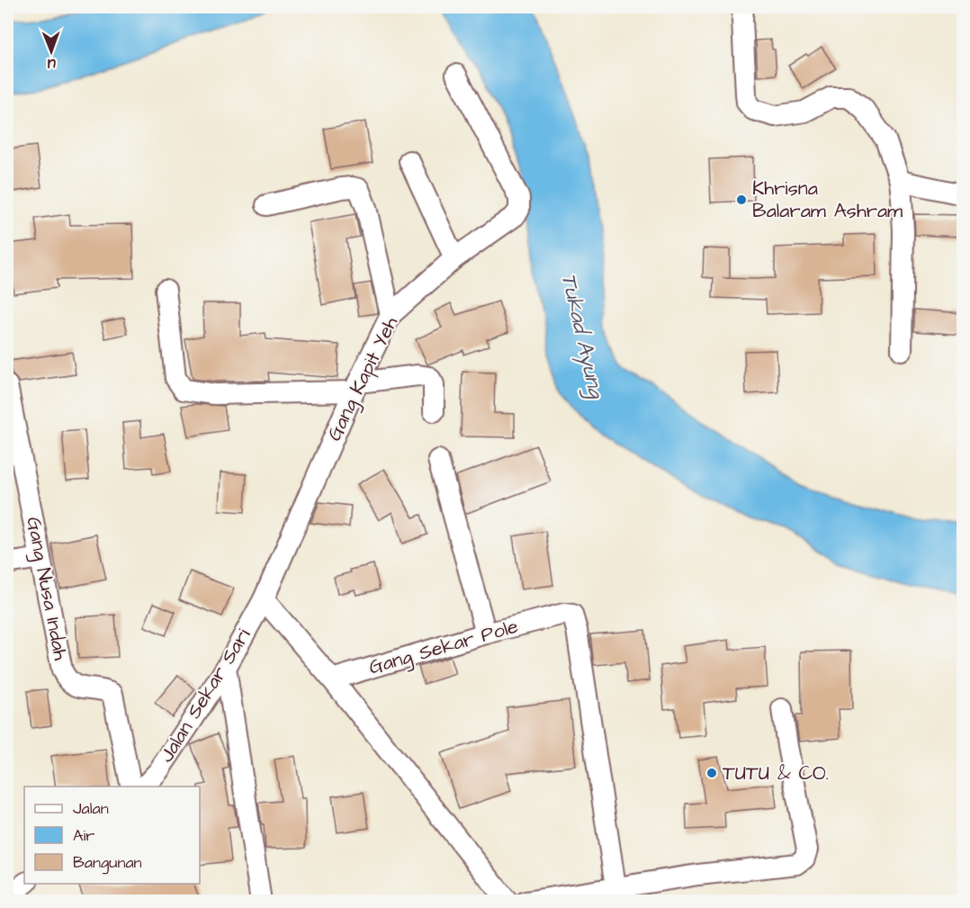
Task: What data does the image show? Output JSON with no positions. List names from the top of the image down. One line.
{"streets":{"street":["Gang Kapit Yeh","Gang Nusa Indah","Gang Sekar Pole","Jalan Sekar Sari"]},"crossings":[["Gang Kapit Yeh","Jalan Sekar Sari"]],"water":["Tukad Ayung"],"places":["Khrisna Balaram Ashram","TUTU & CO."],"legend":["Jalan","Air","Bangunan"],"north":"bottom"}
